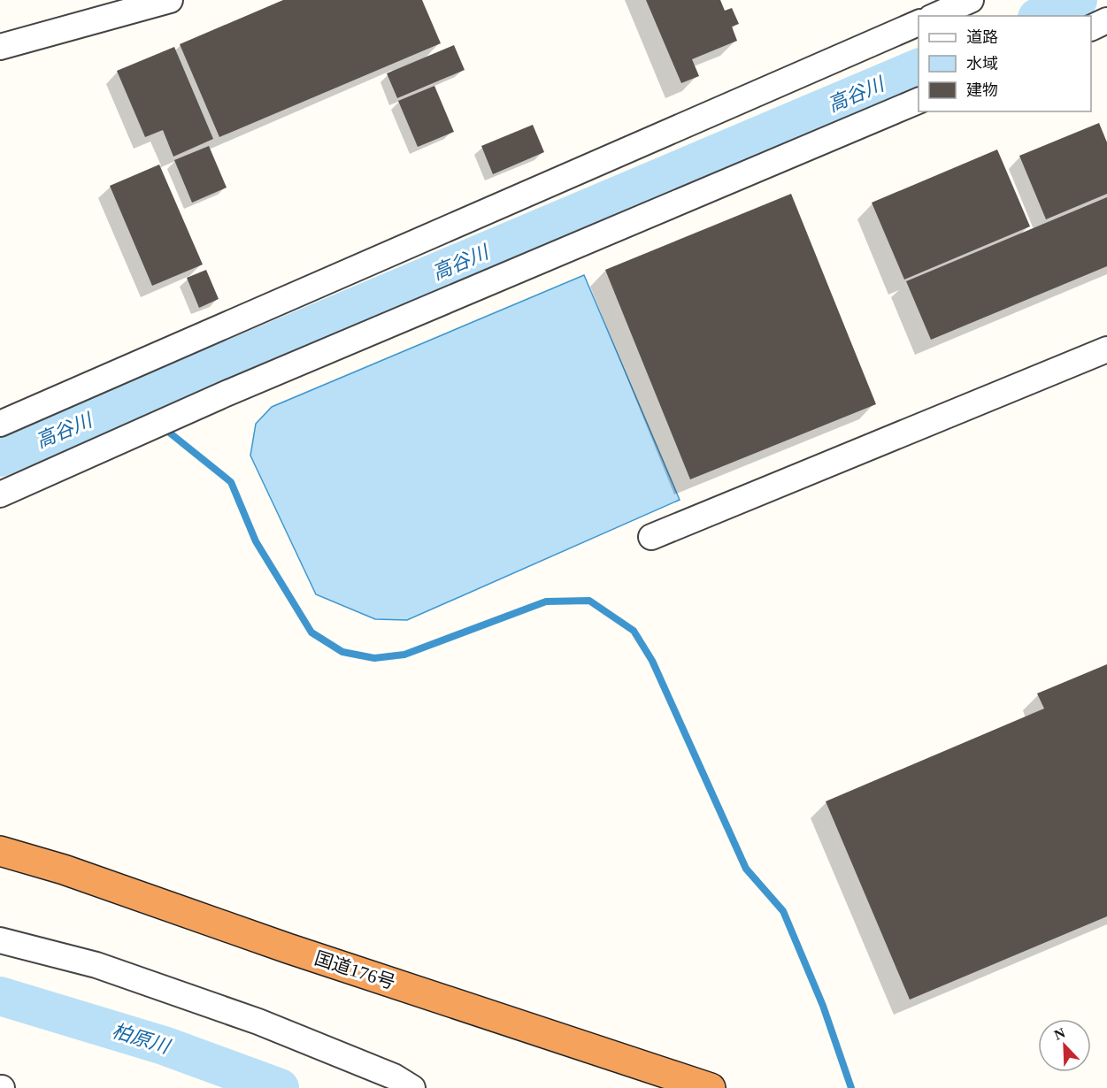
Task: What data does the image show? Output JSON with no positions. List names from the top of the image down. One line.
{"streets":{"highway":["国道176号"]},"water":["高谷川","柏原川"],"legend":["道路","水域","建物"],"north":"top left"}
